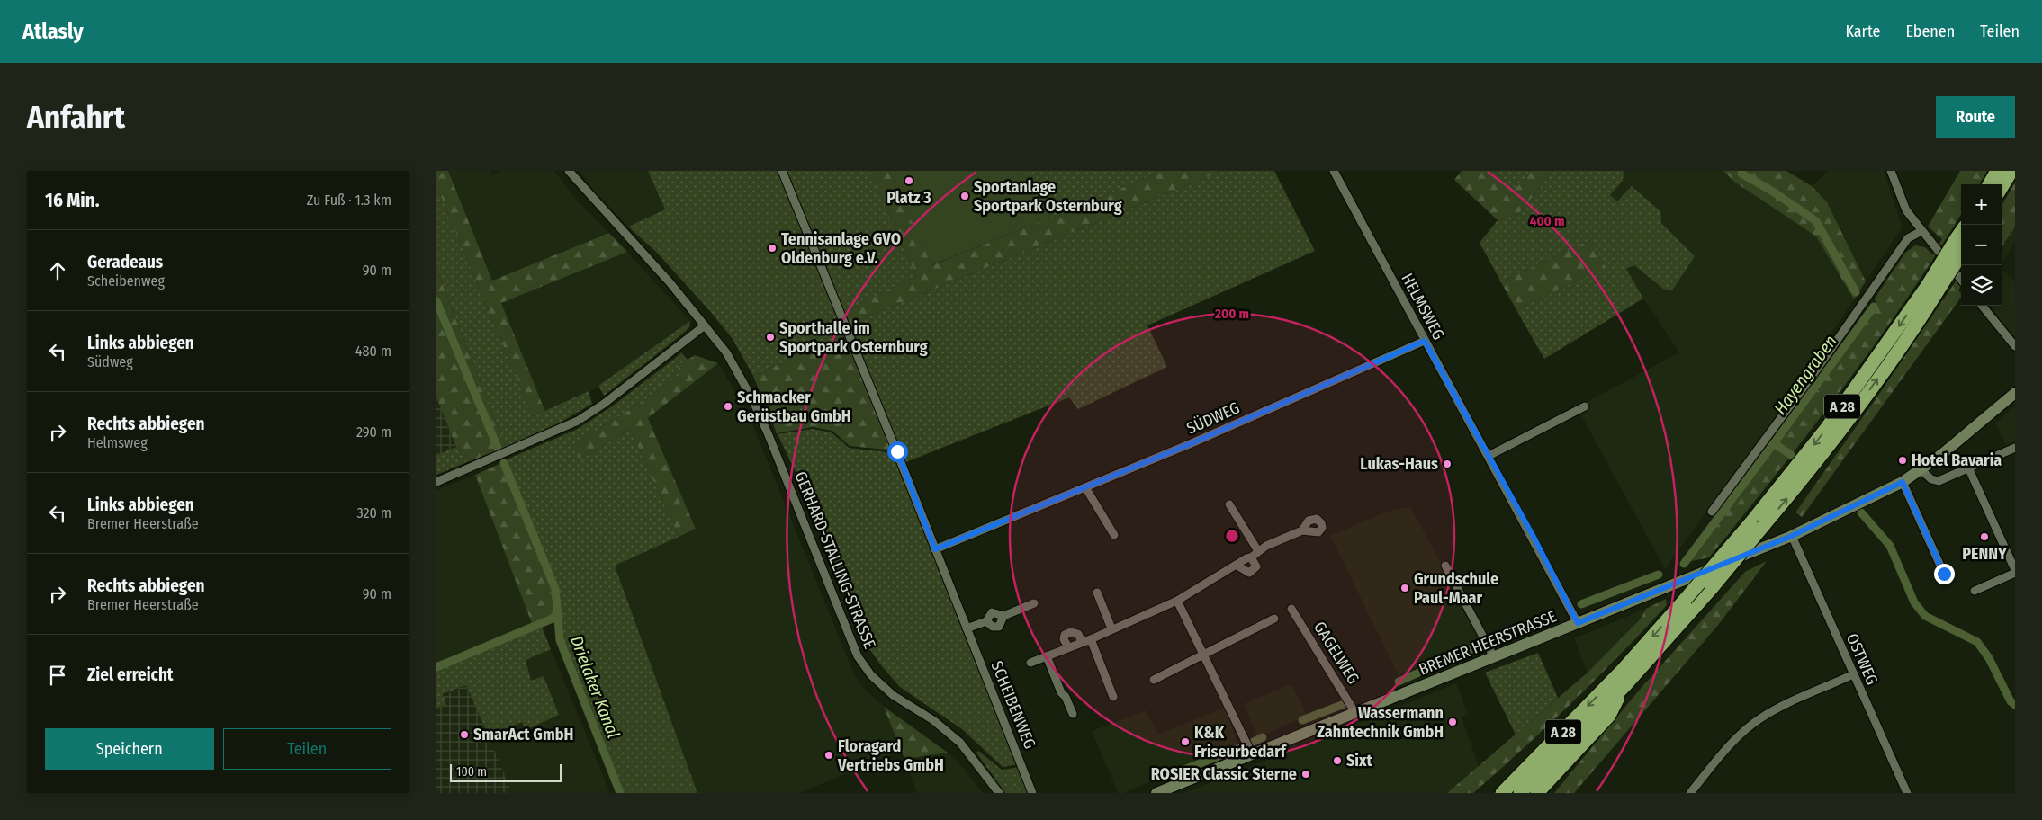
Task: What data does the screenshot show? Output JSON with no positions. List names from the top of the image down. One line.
{"streets":{"highway":["A 28"],"street":["HELMSWEG","SÜDWEG","GERHARD-STALLING-STRASSE","BREMER HEERSTRASSE","GAGELWEG","OSTWEG","SCHEIBENWEG"]},"crossings":[["HELMSWEG","SÜDWEG"],["HELMSWEG","BREMER HEERSTRASSE"],["SÜDWEG","SCHEIBENWEG"],["BREMER HEERSTRASSE","GAGELWEG"],["BREMER HEERSTRASSE","OSTWEG"]],"water":["Hayengraben","Drielaker Kanal"],"places":["Platz 3","Sportanlage Sportpark Osternburg","Tennisanlage GVO Oldenburg e.V.","Sporthalle im Sportpark Osternburg","Schmacker Gerüstbau GmbH","Hotel Bavaria","Lukas-Haus","PENNY","Grundschule Paul-Maar","Wassermann Zahntechnik GmbH","SmarAct GmbH","K&K Friseurbedarf","Floragard Vertriebs GmbH","Sixt","ROSIER Classic Sterne"],"scale_bar":"100 m","page":{"header":"Atlasly","nav":["Karte","Ebenen","Teilen"],"buttons":["Route",["Speichern","Teilen"]],"title":"Anfahrt","heading":["16 Min.","Zu Fuß · 1.3 km"],"map_buttons":["+","−"],"list":[["Geradeaus","Scheibenweg","90 m"],["Links abbiegen","Südweg","480 m"],["Rechts abbiegen","Helmsweg","290 m"],["Links abbiegen","Bremer Heerstraße","320 m"],["Rechts abbiegen","Bremer Heerstraße","90 m"],"Ziel erreicht"],"scale":"100 m"},"rings":["400 m","200 m"]}
